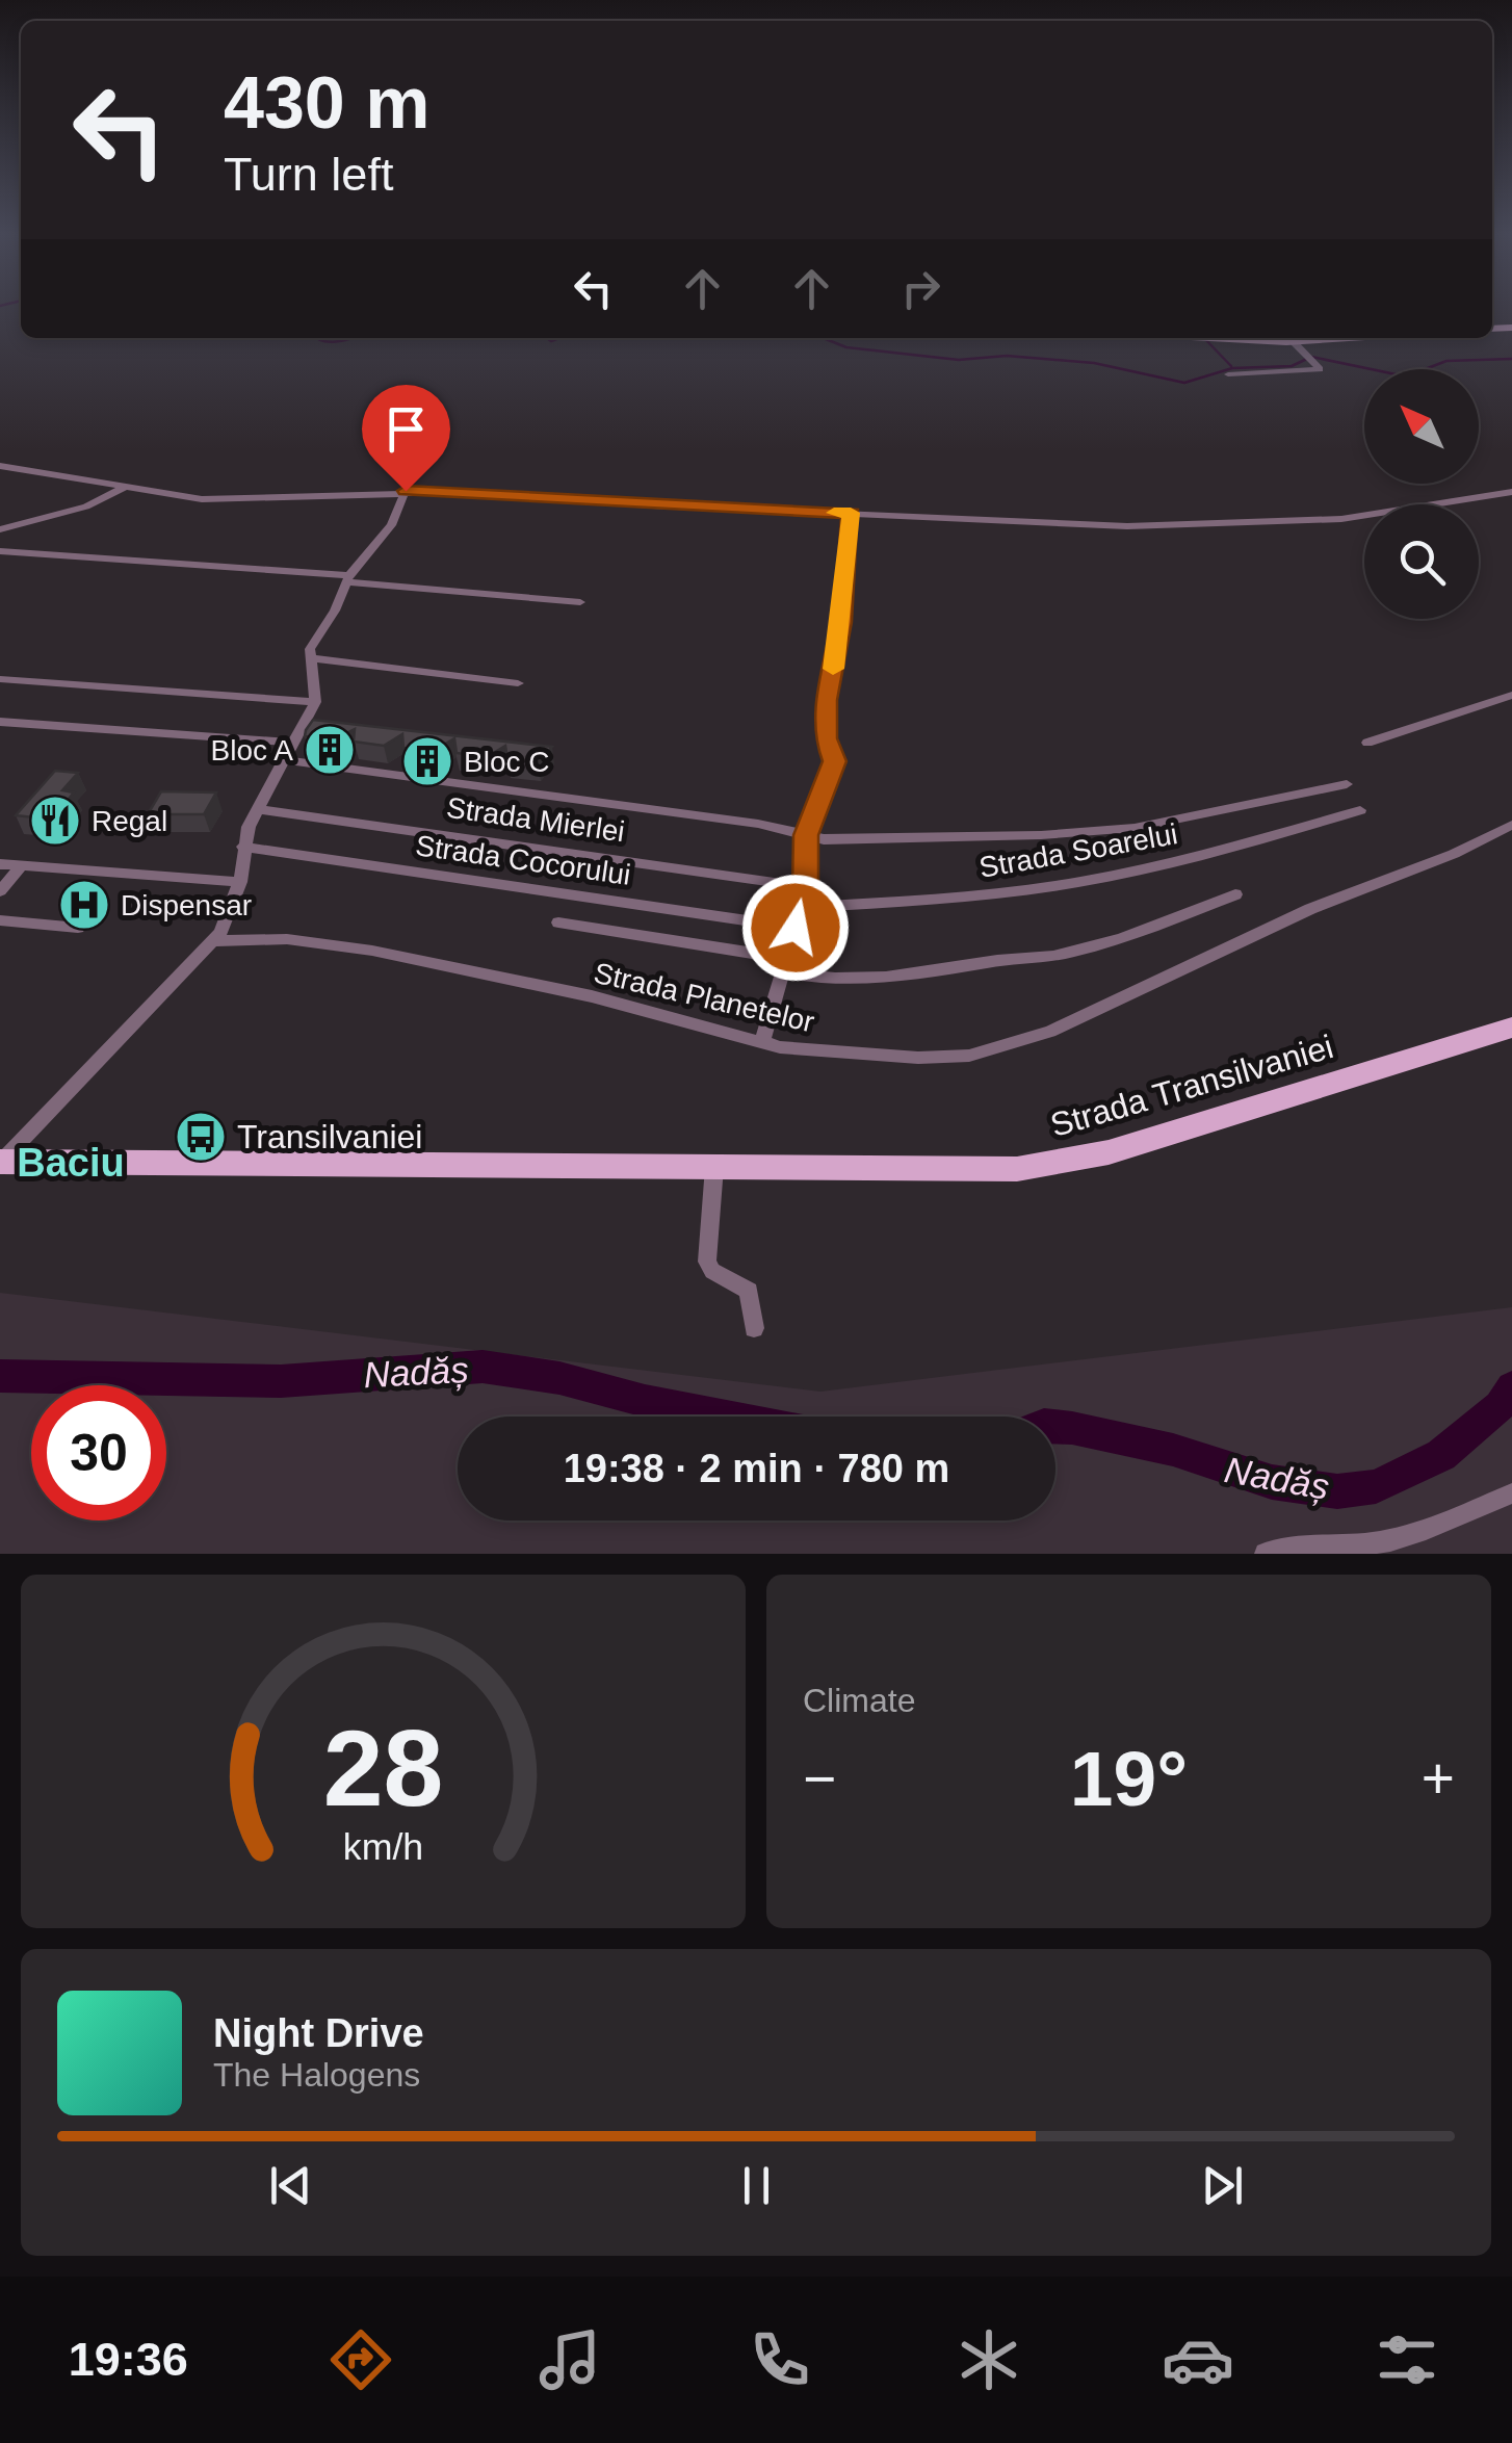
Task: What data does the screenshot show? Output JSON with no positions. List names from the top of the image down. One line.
{"streets":{"main road":["Strada Transilvaniei"],"street":["Strada Mierlei","Strada Soarelui","Strada Cocorului","Strada Planetelor"]},"districts":["Baciu"],"water":["Nadăș"],"places":{"building":["Bloc A","Bloc C"],"restaurant":["Regal"],"hospital":["Dispensar"],"bus stop":["Transilvaniei"]},"north":"top left","page":{"turn":["430 m","Turn left"],"limit":"30","trip":"19:38 · 2 min · 780 m","tile":"Climate","heat":["−","19°","+"],"song":["Night Drive","The Halogens"],"tabs":"19:36","gauge":["28","km/h"]}}
